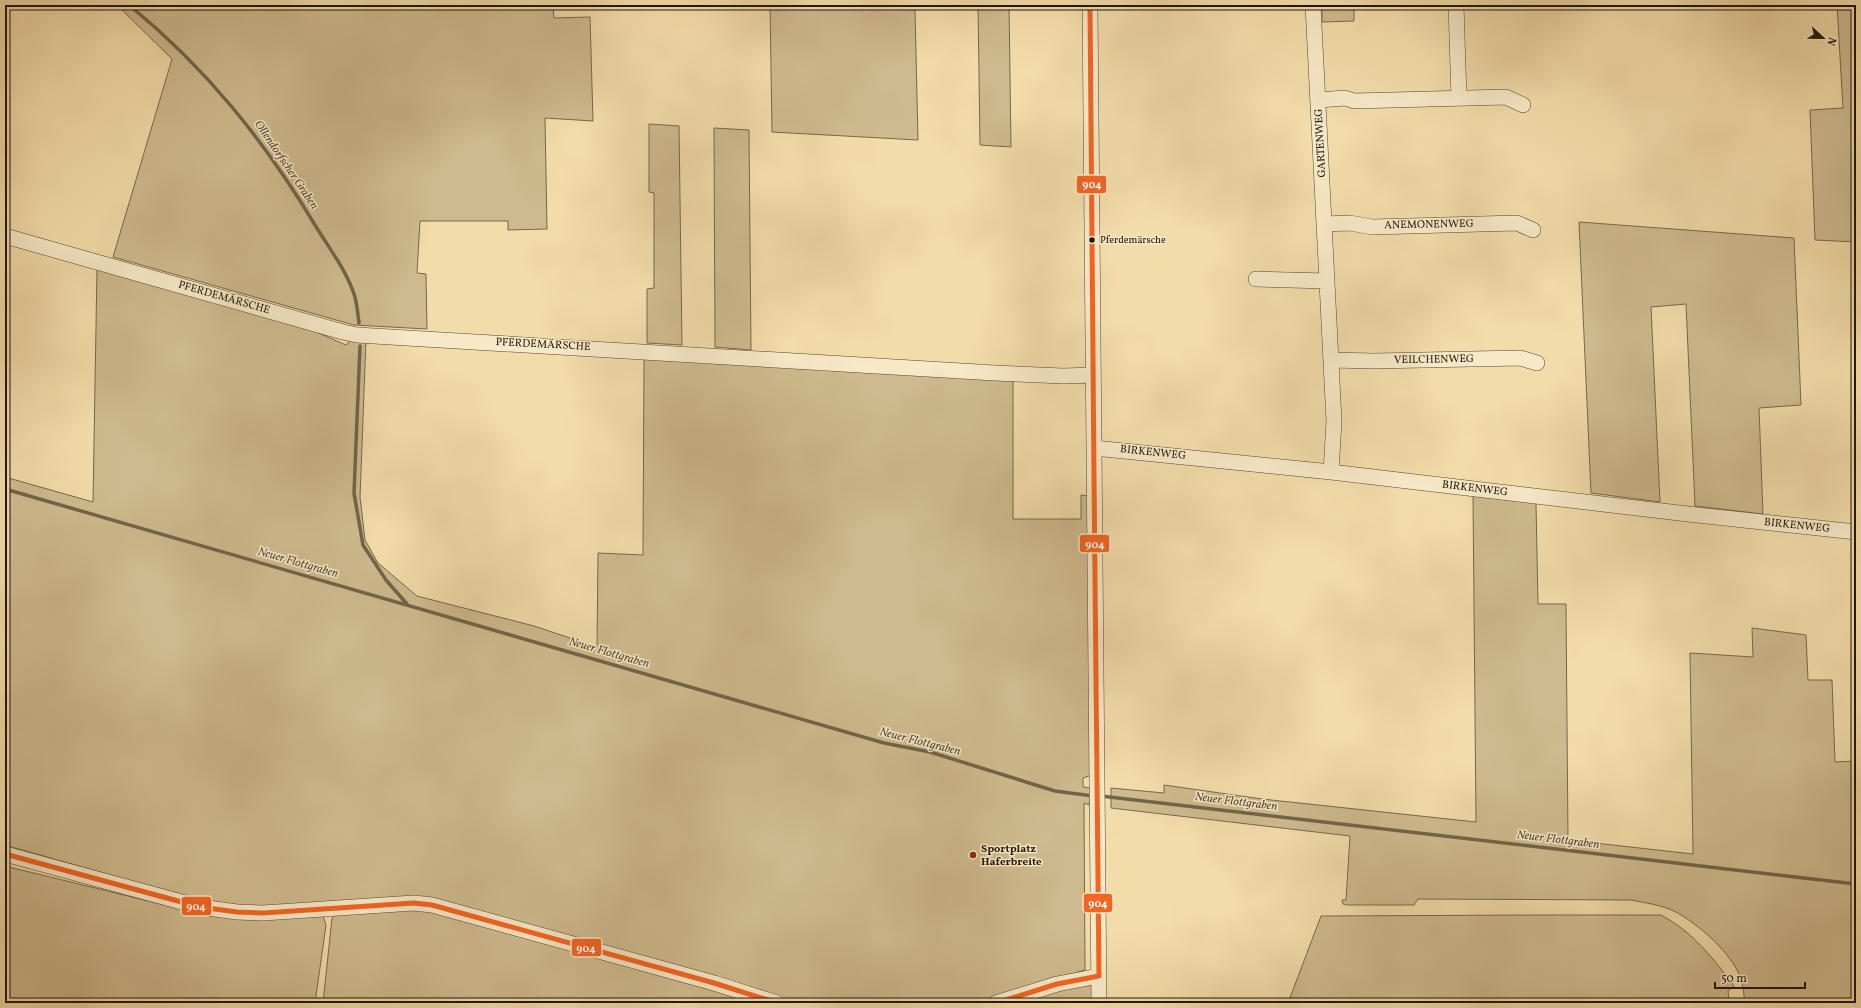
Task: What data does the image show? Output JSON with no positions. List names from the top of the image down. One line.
{"streets":{"street":["GARTENWEG","ANEMONENWEG","PFERDEMÄRSCHE","VEILCHENWEG","BIRKENWEG"]},"crossings":[["GARTENWEG","ANEMONENWEG"],["GARTENWEG","VEILCHENWEG"],["GARTENWEG","BIRKENWEG"]],"water":["Ollendorfscher Graben","Neuer Flottgraben"],"places":["Pferdemärsche","Sportplatz Haferbreite"],"lines":["transit line 904"],"scale_bar":"50 m","north":"right"}
